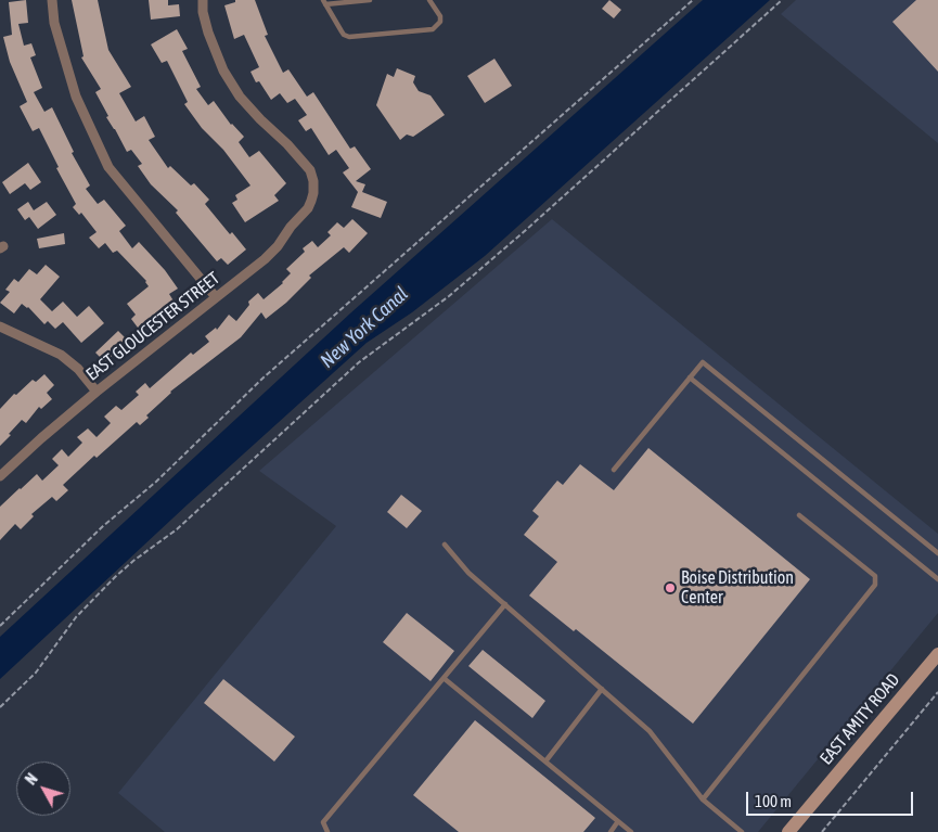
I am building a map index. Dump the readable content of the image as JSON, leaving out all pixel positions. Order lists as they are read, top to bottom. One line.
{"streets":{"street":["EAST GLOUCESTER STREET","EAST AMITY ROAD"]},"water":["New York Canal"],"places":["Boise Distribution Center"],"scale_bar":"100 m","north":"top left"}
